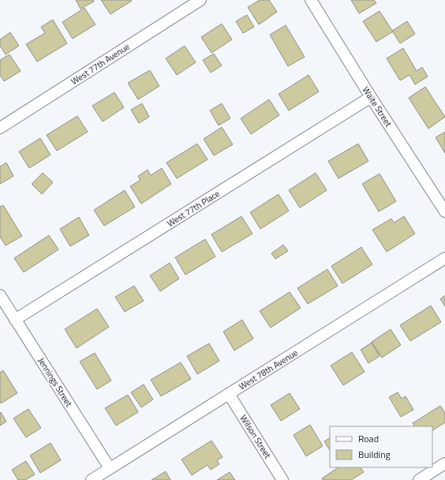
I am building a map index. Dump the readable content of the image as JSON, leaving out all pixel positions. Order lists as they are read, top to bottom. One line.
{"streets":{"street":["West 77th Avenue","Waite Street","West 77th Place","West 78th Avenue","Jennings Street","Wilson Street"]},"crossings":[["Waite Street","West 77th Place"],["West 77th Place","Jennings Street"],["West 78th Avenue","Jennings Street"],["West 78th Avenue","Wilson Street"]],"legend":["Road","Building"]}
